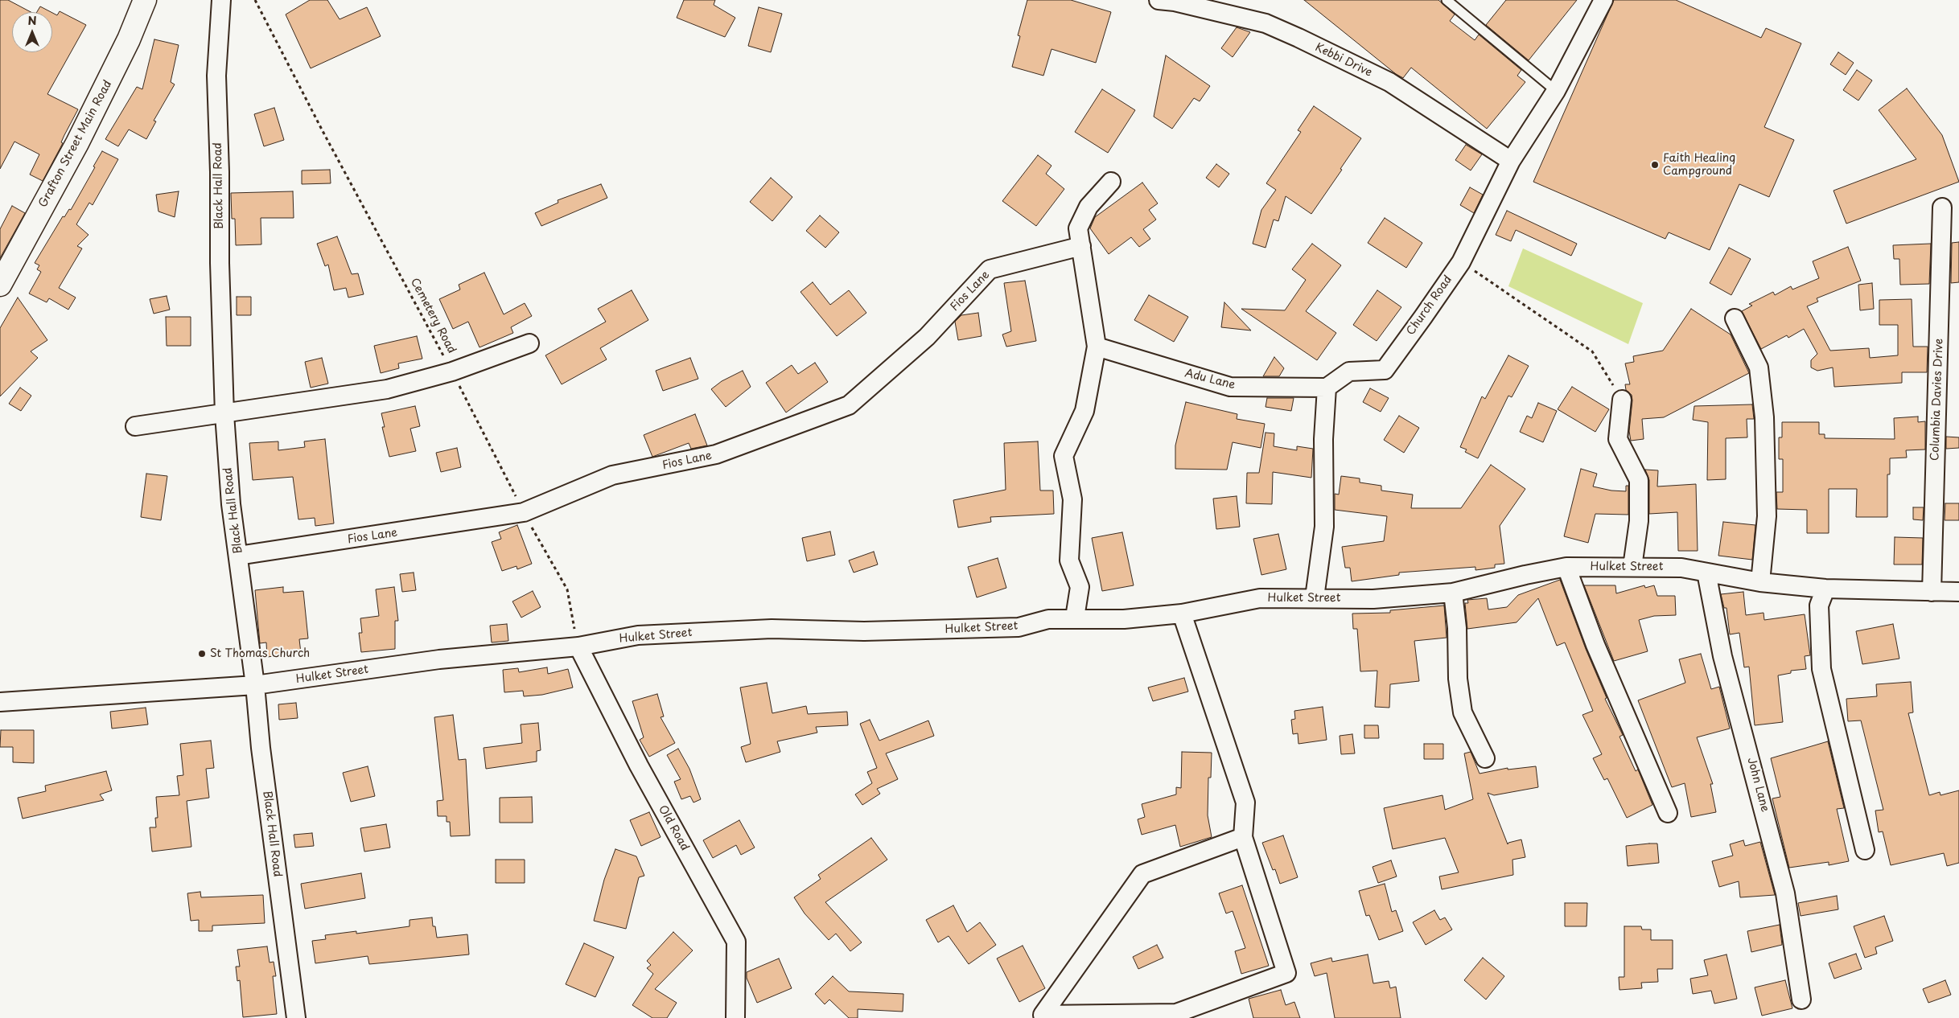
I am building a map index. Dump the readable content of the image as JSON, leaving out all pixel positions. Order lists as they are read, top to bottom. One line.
{"streets":{"street":["Kebbi Drive","Grafton Street Main Road","Black Hall Road","Fios Lane","Church Road","Adu Lane","Columbia Davies Drive","Hulket Street","John Lane","Old Road"],"path":["Cemetery Road"]},"crossings":[["Kebbi Drive","Church Road"],["Black Hall Road","Fios Lane"],["Black Hall Road","Hulket Street"],["Fios Lane","Cemetery Road"],["Church Road","Adu Lane"],["Cemetery Road","Hulket Street"],["Cemetery Road","Old Road"],["Columbia Davies Drive","Hulket Street"],["Hulket Street","John Lane"],["Hulket Street","Old Road"]],"places":["Faith Healing Campground","St Thomas Church"],"north":"top"}
